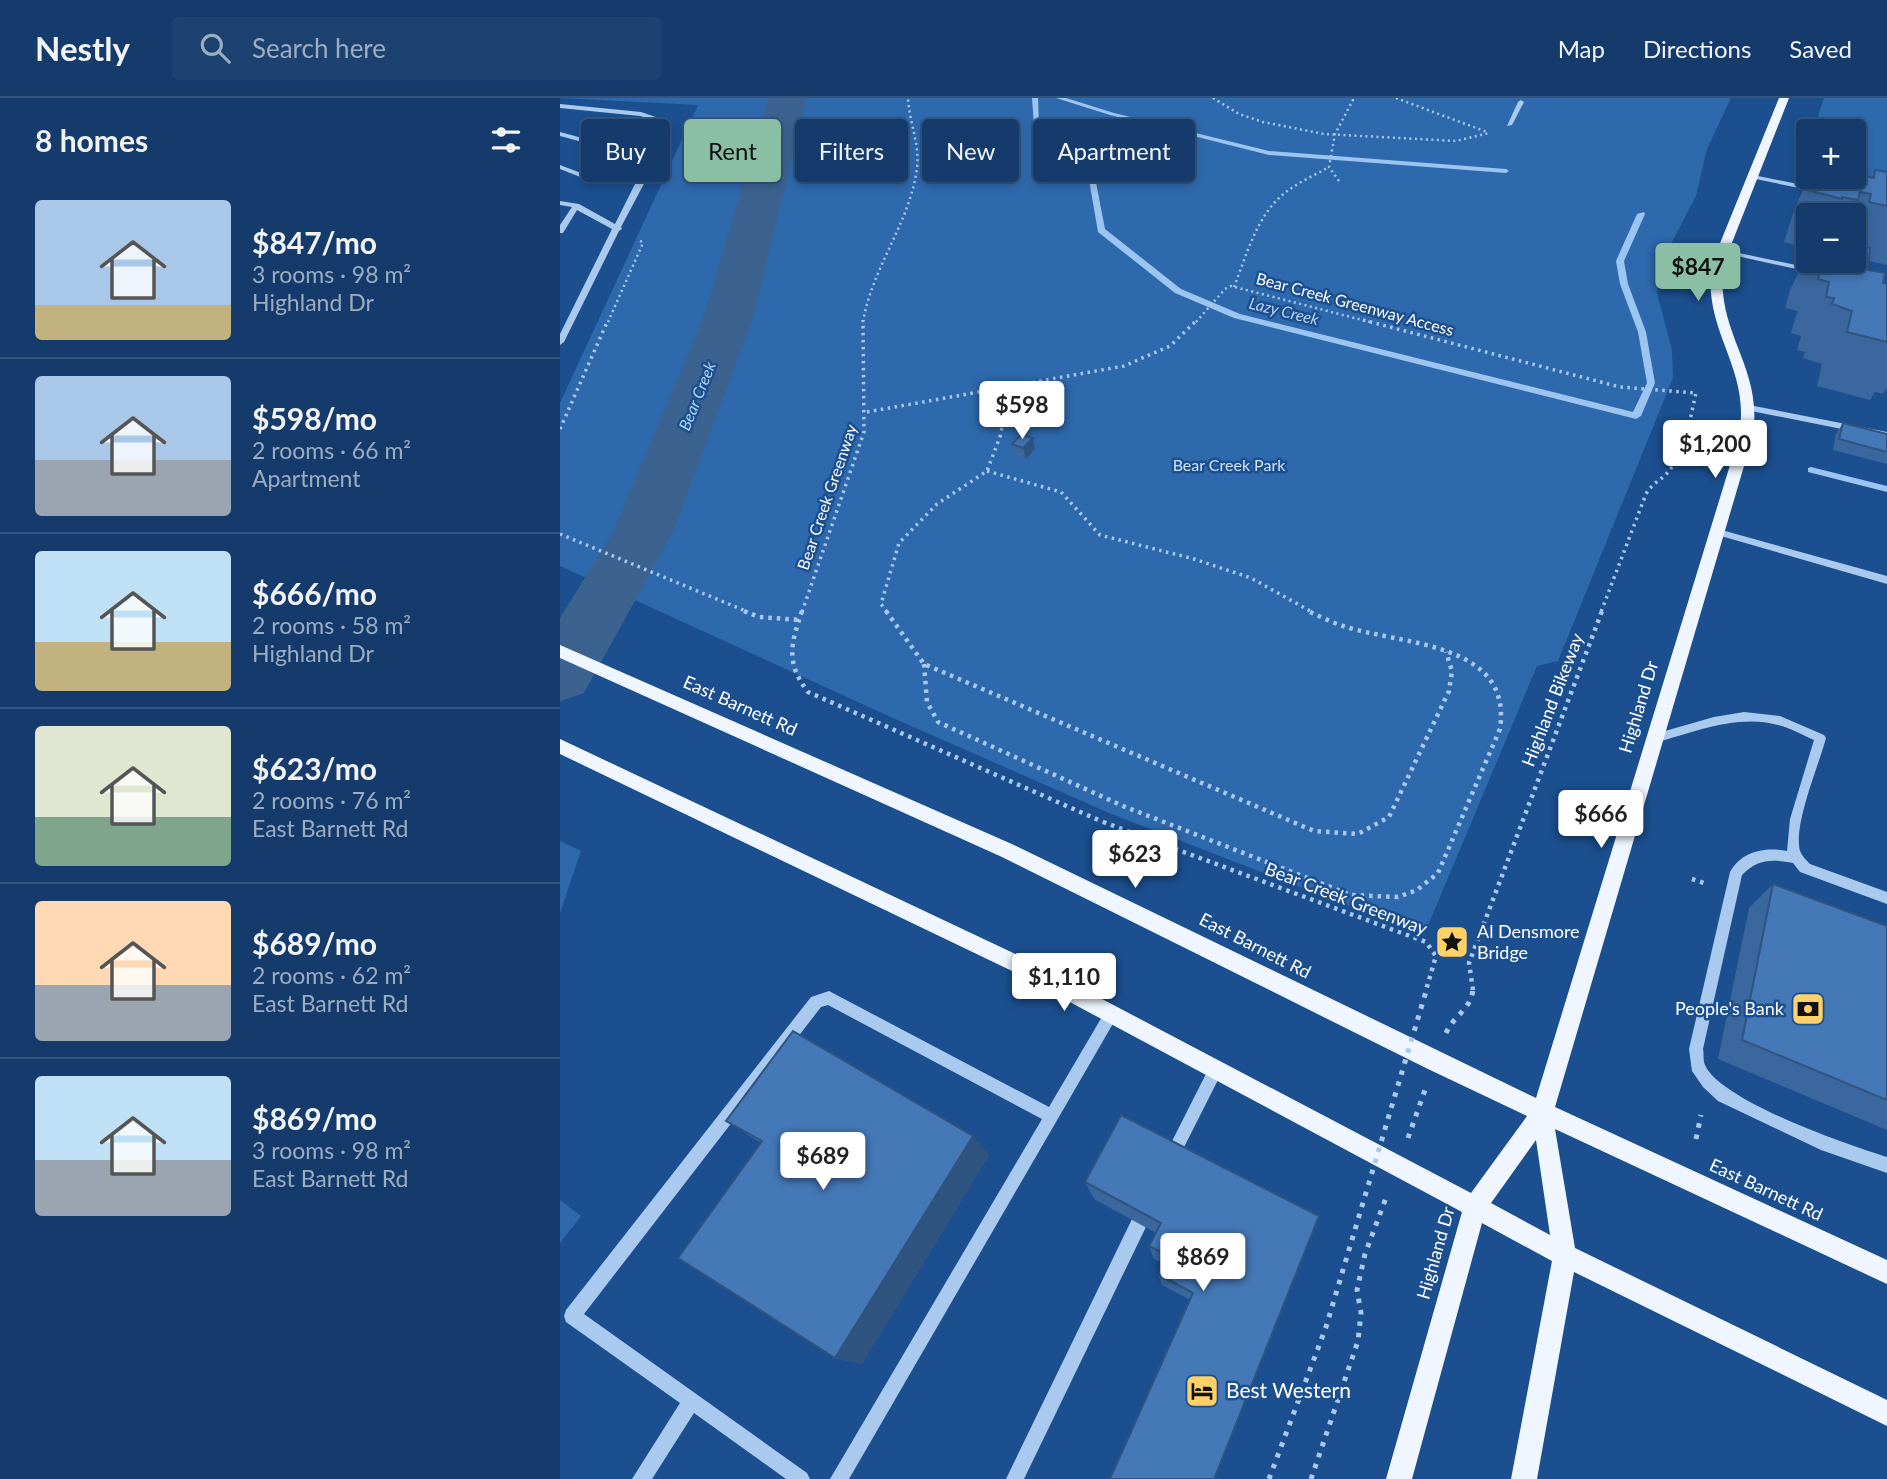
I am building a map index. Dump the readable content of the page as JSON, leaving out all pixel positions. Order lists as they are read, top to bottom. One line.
{"streets":{"main road":["East Barnett Rd","Highland Dr"],"path":["Bear Creek Greenway Access","Bear Creek Greenway","Highland Bikeway"]},"crossings":[["Bear Creek Greenway Access","Bear Creek Greenway"],["Bear Creek Greenway Access","Highland Bikeway"],["East Barnett Rd","Highland Dr"]],"water":["Lazy Creek","Bear Creek"],"parks":["Bear Creek Park"],"places":{"place":["Al Densmore Bridge"],"bank":["People's Bank"],"hotel":["Best Western"]},"page":{"header":"Nestly","search":"Search here","nav":["Map","Directions","Saved"],"heading":"8 homes","map_buttons":["+","−"],"chip":["Buy","Rent","Filters","New","Apartment"],"list":[{"name":"$847/mo","note":"3 rooms · 98 m² · Highland Dr"},{"name":"$598/mo","note":"2 rooms · 66 m² · Apartment"},{"name":"$666/mo","note":"2 rooms · 58 m² · Highland Dr"},{"name":"$623/mo","note":"2 rooms · 76 m² · East Barnett Rd"},{"name":"$689/mo","note":"2 rooms · 62 m² · East Barnett Rd"},{"name":"$869/mo","note":"3 rooms · 98 m² · East Barnett Rd"}],"price":["$847","$598","$1,200","$666","$623","$1,110","$689","$869"]}}
